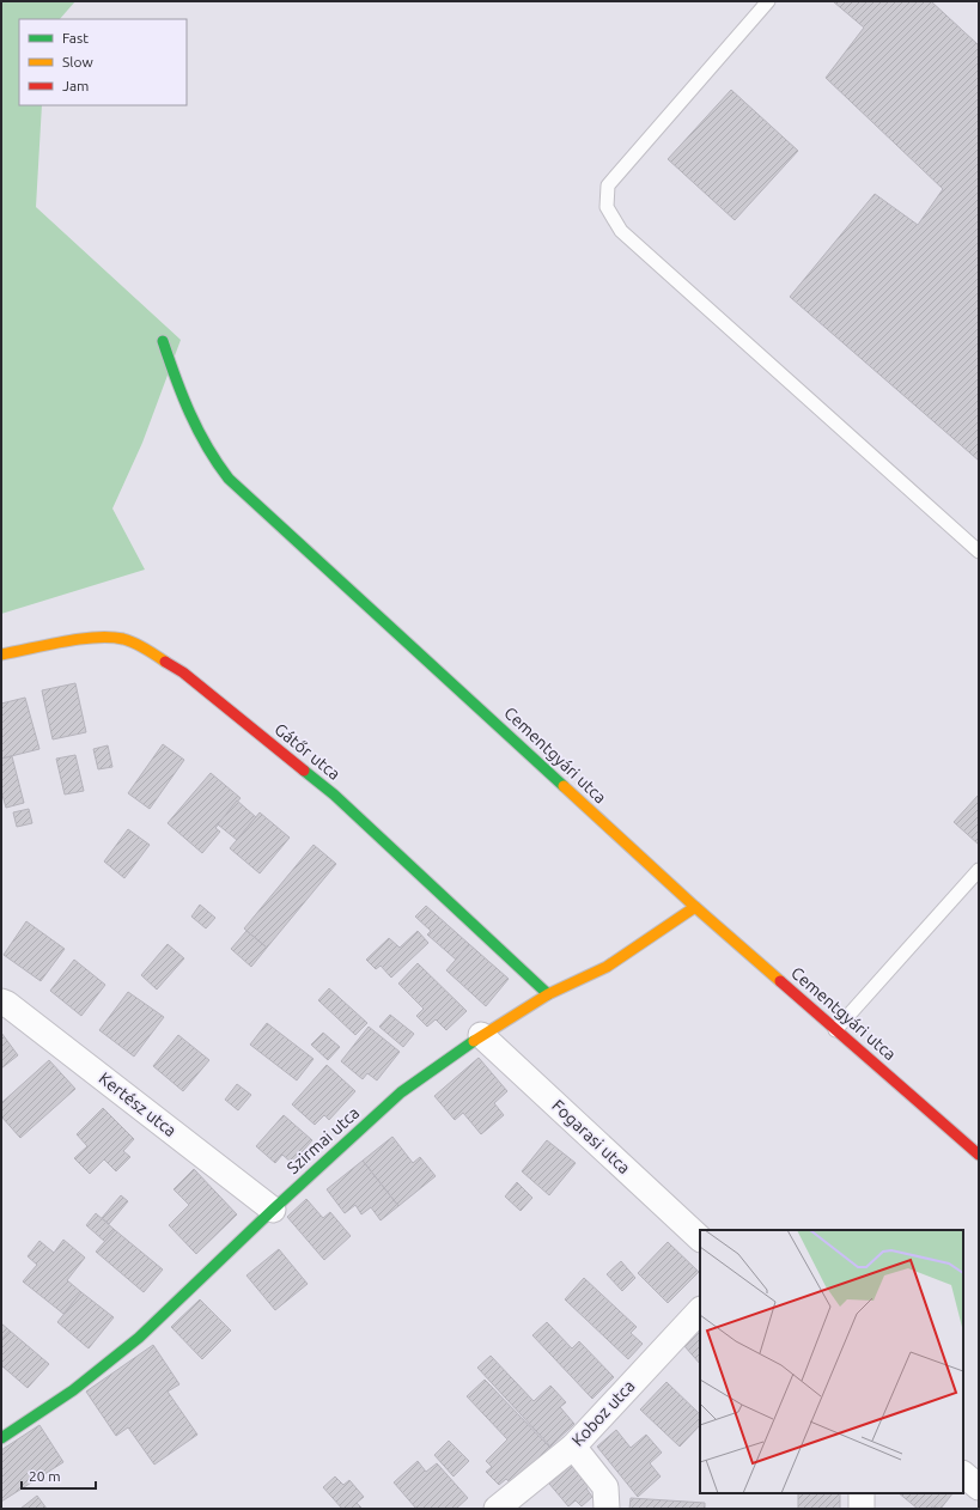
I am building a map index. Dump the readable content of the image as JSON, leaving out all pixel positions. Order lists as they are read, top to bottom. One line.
{"streets":{"street":["Gátőr utca","Cementgyári utca","Kertész utca","Fogarasi utca","Szirmai utca","Koboz utca"]},"crossings":[["Gátőr utca","Szirmai utca"],["Cementgyári utca","Szirmai utca"],["Kertész utca","Szirmai utca"],["Fogarasi utca","Szirmai utca"]],"legend":["Fast","Slow","Jam"],"scale_bar":"20 m"}
